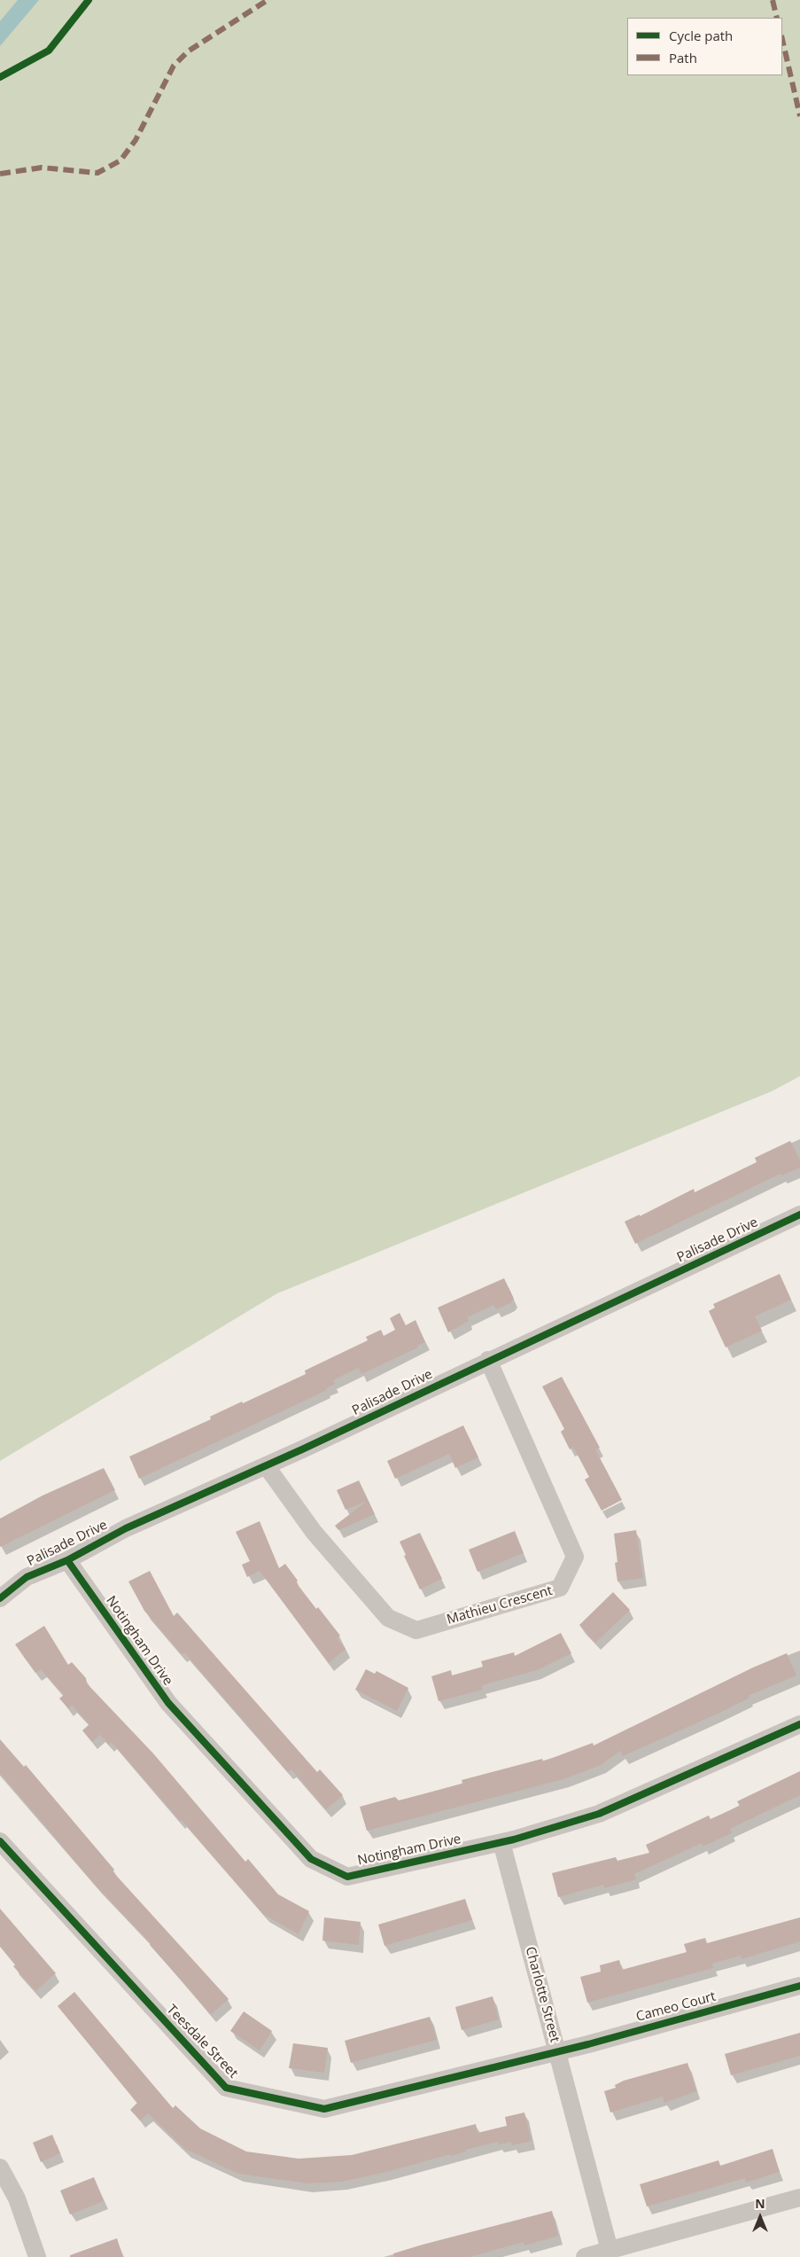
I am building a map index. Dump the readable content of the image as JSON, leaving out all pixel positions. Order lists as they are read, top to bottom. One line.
{"streets":{"street":["Palisade Drive","Mathieu Crescent","Notingham Drive","Charlotte Street","Cameo Court","Teesdale Street"]},"crossings":[["Palisade Drive","Mathieu Crescent"],["Palisade Drive","Notingham Drive"],["Notingham Drive","Charlotte Street"],["Charlotte Street","Cameo Court"],["Charlotte Street","Teesdale Street"],["Cameo Court","Teesdale Street"]],"legend":["Cycle path","Path"],"north":"top"}
